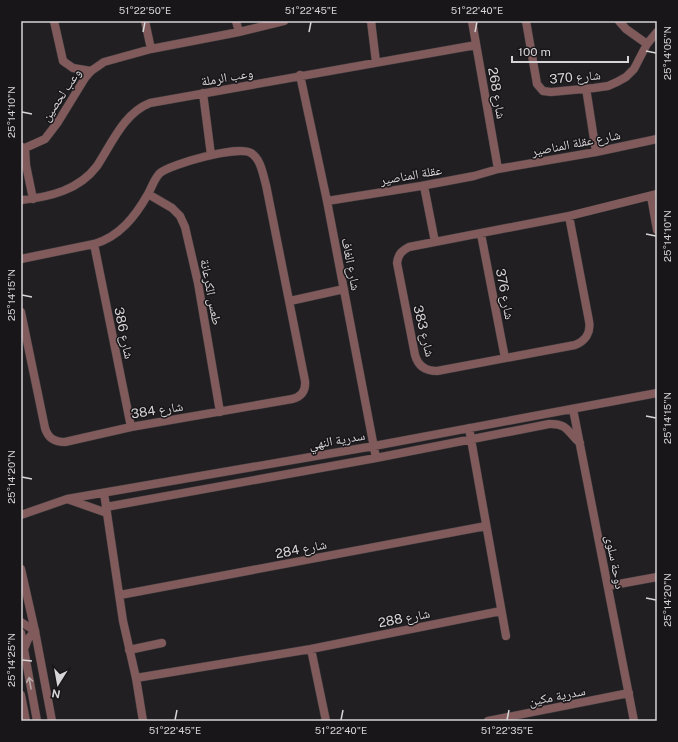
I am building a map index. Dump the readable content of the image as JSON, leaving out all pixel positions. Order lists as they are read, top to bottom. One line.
{"streets":{"street":["وعب الرملة","شارع 370","شارع 268","وعب لحصين","شارع عقلة المناصير","عقلة المناصير","شارع الغاف","طعس الكرعانة","شارع 376","شارع 383","شارع 386","شارع 384","سدرية النهي","شارع 284","دوحة سلوى","شارع 288","سدرية مكين"]},"crossings":[["وعب الرملة","شارع 268"],["وعب الرملة","وعب لحصين"],["وعب الرملة","شارع الغاف"],["شارع 268","شارع عقلة المناصير"],["شارع 268","عقلة المناصير"],["شارع عقلة المناصير","عقلة المناصير"],["عقلة المناصير","شارع الغاف"],["شارع الغاف","سدرية النهي"],["طعس الكرعانة","شارع 384"],["شارع 376","شارع 383"],["شارع 386","شارع 384"],["سدرية النهي","دوحة سلوى"],["دوحة سلوى","سدرية مكين"]],"scale_bar":"100 m","north":"bottom","coordinates":["51°22'50\"E","51°22'45\"E","51°22'40\"E","25°14'05\"N","25°14'10\"N","25°14'15\"N","25°14'20\"N","25°14'25\"N","51°22'35\"E"]}
